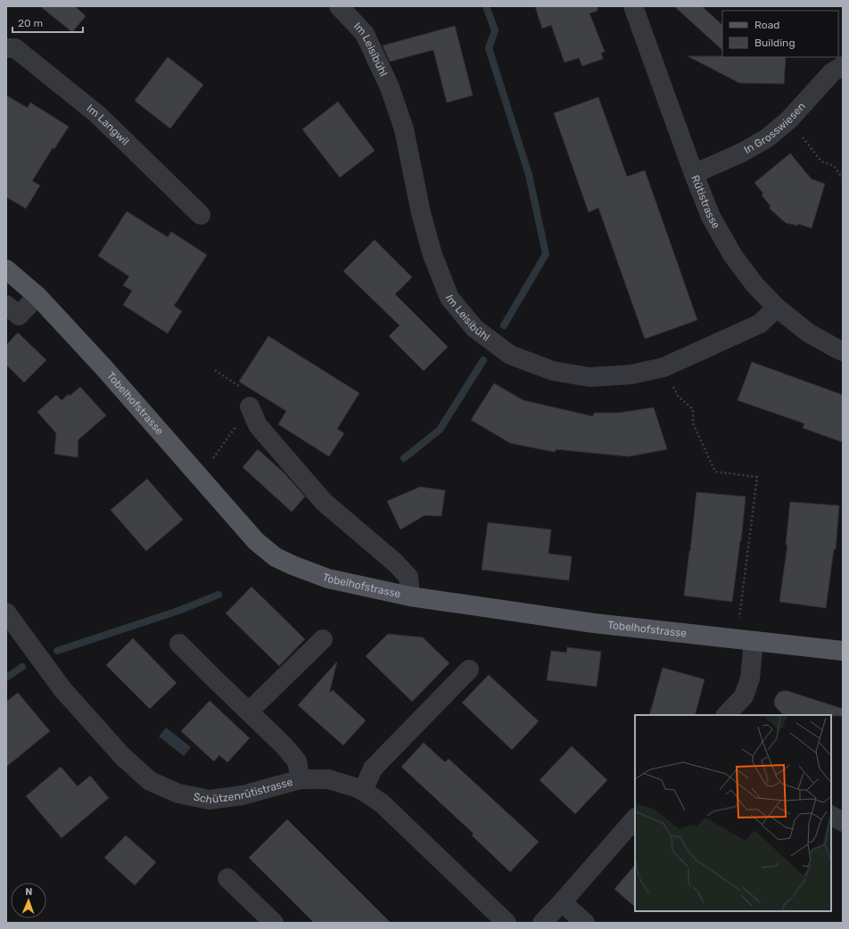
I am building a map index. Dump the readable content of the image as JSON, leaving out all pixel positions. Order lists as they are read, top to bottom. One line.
{"streets":{"main road":["Tobelhofstrasse"],"street":["Im Leisibühl","Im Langwil","In Grosswiesen","Rütistrasse","Schützenrütistrasse"]},"crossings":[["Im Leisibühl","Rütistrasse"],["In Grosswiesen","Rütistrasse"]],"legend":["Road","Building"],"scale_bar":"20 m","north":"top"}
